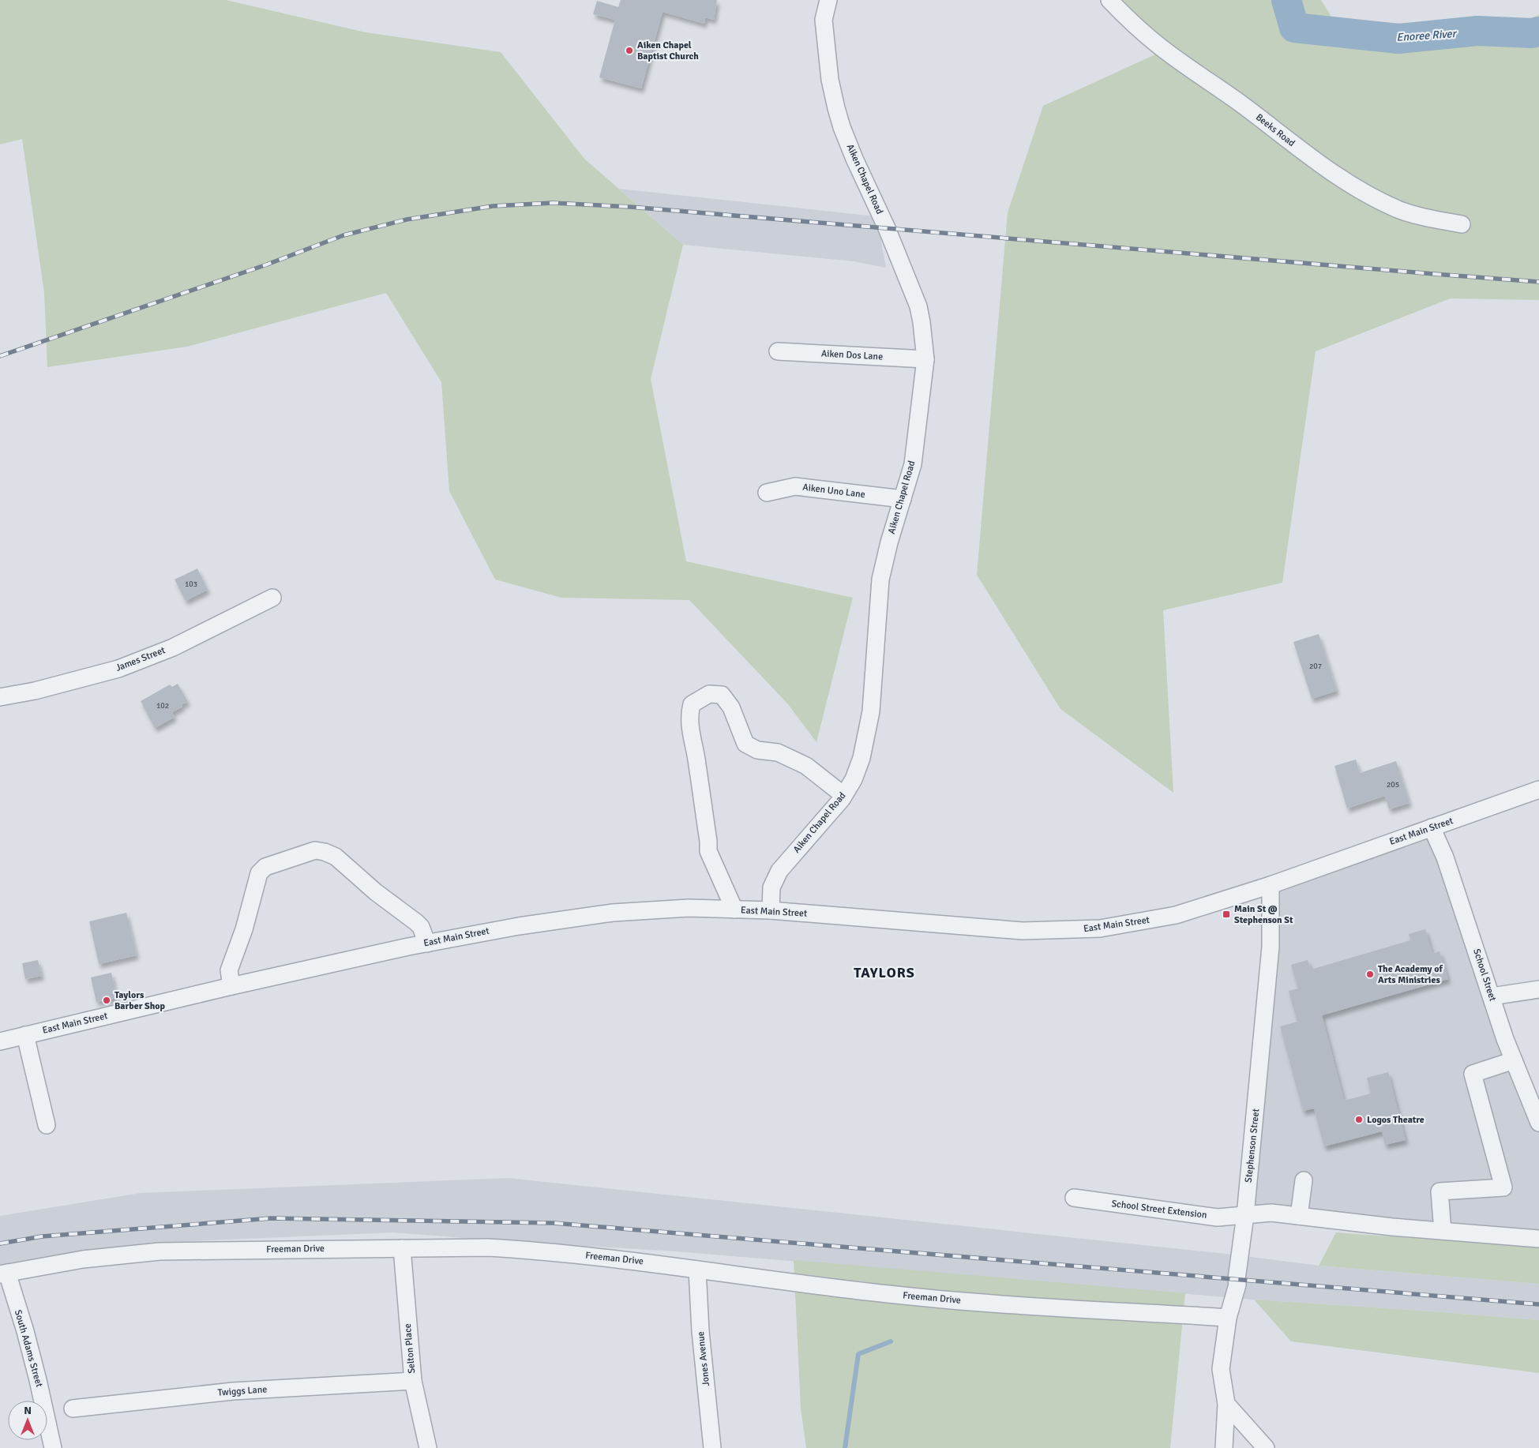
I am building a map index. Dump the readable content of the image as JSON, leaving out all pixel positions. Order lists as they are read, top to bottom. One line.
{"streets":{"street":["Beeks Road","Aiken Chapel Road","Aiken Dos Lane","Aiken Uno Lane","James Street","East Main Street","School Street","Stephenson Street","School Street Extension","Freeman Drive","South Adams Street","Selton Place","Jones Avenue","Twiggs Lane"]},"crossings":[["Aiken Chapel Road","Aiken Dos Lane"],["Aiken Chapel Road","Aiken Uno Lane"],["Aiken Chapel Road","East Main Street"],["East Main Street","School Street"],["East Main Street","Stephenson Street"],["Stephenson Street","School Street Extension"],["Stephenson Street","Freeman Drive"],["Freeman Drive","South Adams Street"],["Freeman Drive","Selton Place"],["Freeman Drive","Jones Avenue"],["Selton Place","Twiggs Lane"]],"districts":["TAYLORS"],"water":["Enoree River"],"places":{"other":["Aiken Chapel Baptist Church","The Academy of Arts Ministries","Taylors Barber Shop","Logos Theatre"],"transit":["Main St @ Stephenson St"]},"house_numbers":["103","207","102","205"],"north":"top"}
